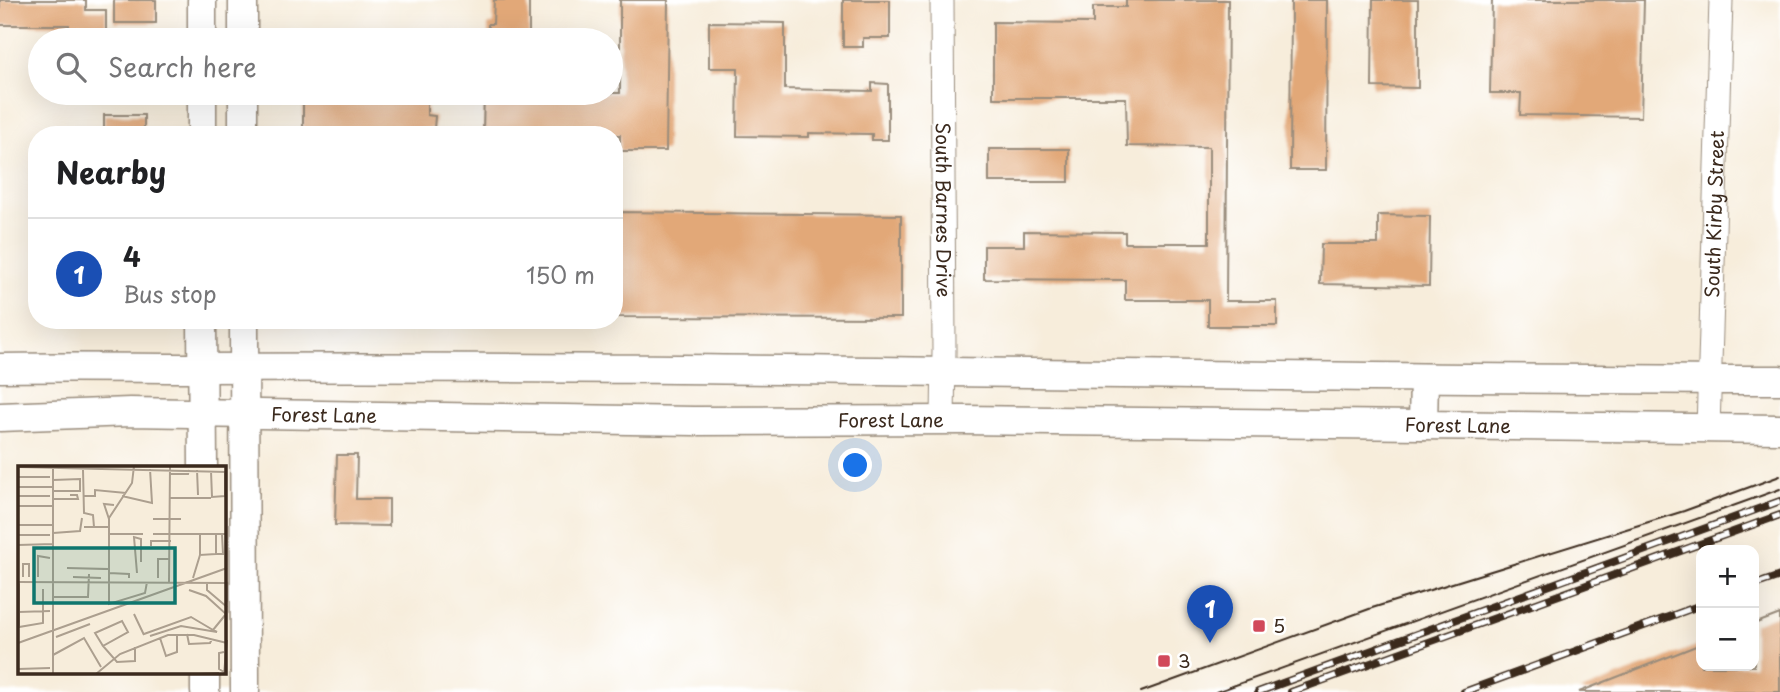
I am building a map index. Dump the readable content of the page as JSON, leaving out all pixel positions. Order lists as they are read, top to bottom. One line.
{"streets":{"main road":["Forest Lane"],"street":["South Barnes Drive","South Kirby Street"]},"crossings":[["South Barnes Drive","Forest Lane"],["South Kirby Street","Forest Lane"]],"places":{"transit":["5","3"]},"page":{"search":"Search here","heading":"Nearby","list":[{"mark":"1","name":"4","note":"Bus stop","value":"150 m"}],"map_buttons":["+","−"],"pins":"1"}}
